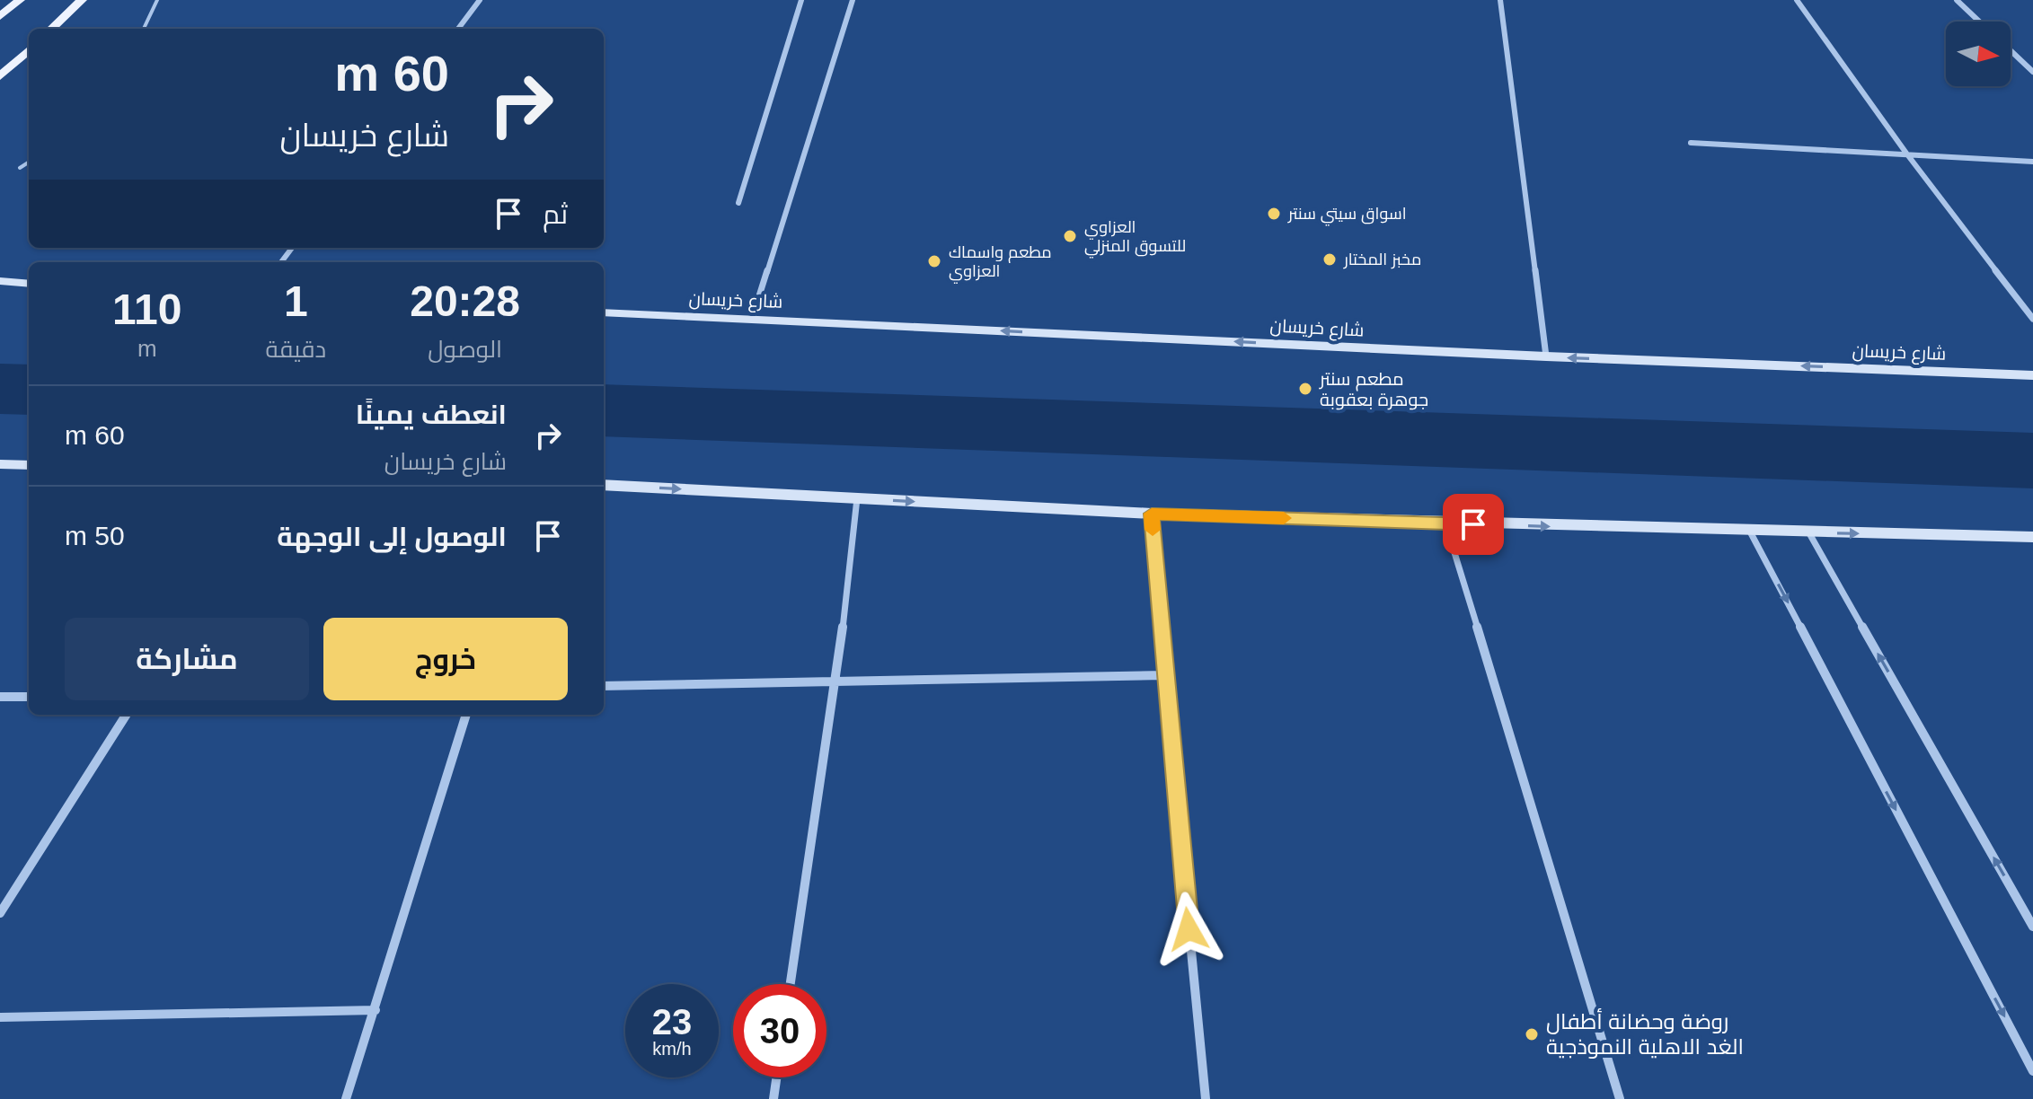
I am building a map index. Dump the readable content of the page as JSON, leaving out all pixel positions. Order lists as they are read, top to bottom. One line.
{"streets":{"street":["شارع خريسان"]},"one_way":["شارع خريسان"],"places":["اسواق سيتي سنتر","العزاوي للتسوق المنزلي","مخبز المختار","مطعم واسماك العزاوي","مطعم سنتر جوهرة بعقوبة","روضة وحضانة أطفال الغد الاهلية النموذجية"],"north":"right","page":{"turn":["60 m","شارع خريسان"],"then":"ثم","eta":["20:28","الوصول","1","دقيقة","110","m"],"list":[{"name":"انعطف يمينًا","note":"شارع خريسان","value":"60 m"},{"name":"الوصول إلى الوجهة","value":"50 m"}],"buttons":["خروج","مشاركة"],"speed":"23 km/h","limit":"30"}}
